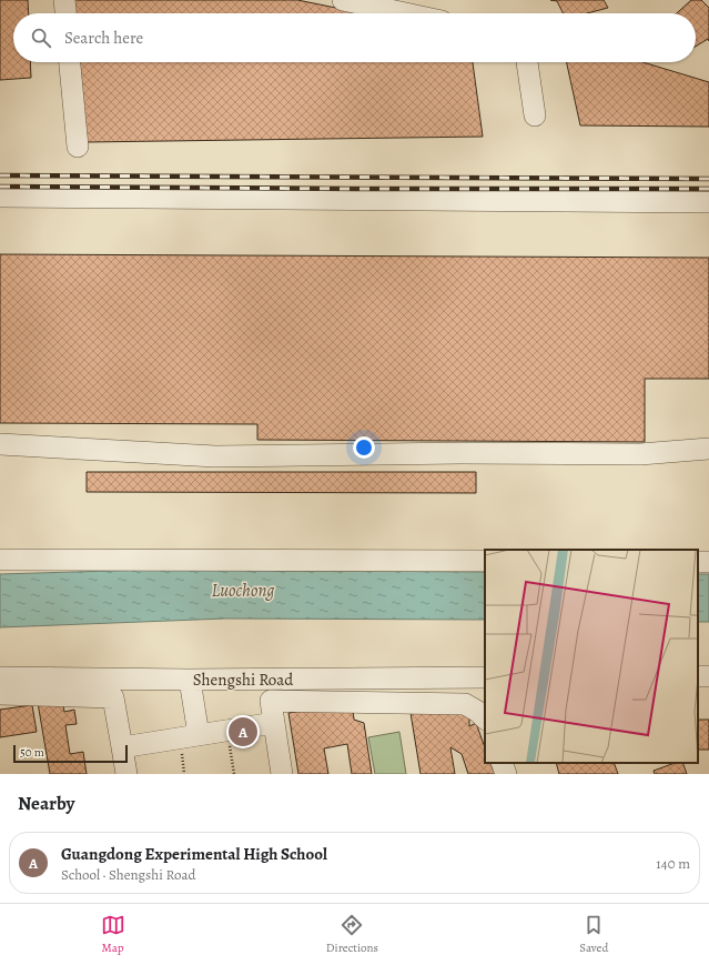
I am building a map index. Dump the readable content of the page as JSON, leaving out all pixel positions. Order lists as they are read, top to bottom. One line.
{"streets":{"street":["Shengshi Road"]},"water":["Luochong"],"scale_bar":"50 m","page":{"search":"Search here","pins":"A","scale":"50 m","heading":"Nearby","list":[{"mark":"A","name":"Guangdong Experimental High School","note":"School · Shengshi Road","value":"140 m"}],"nav":["Map","Directions","Saved"]}}
